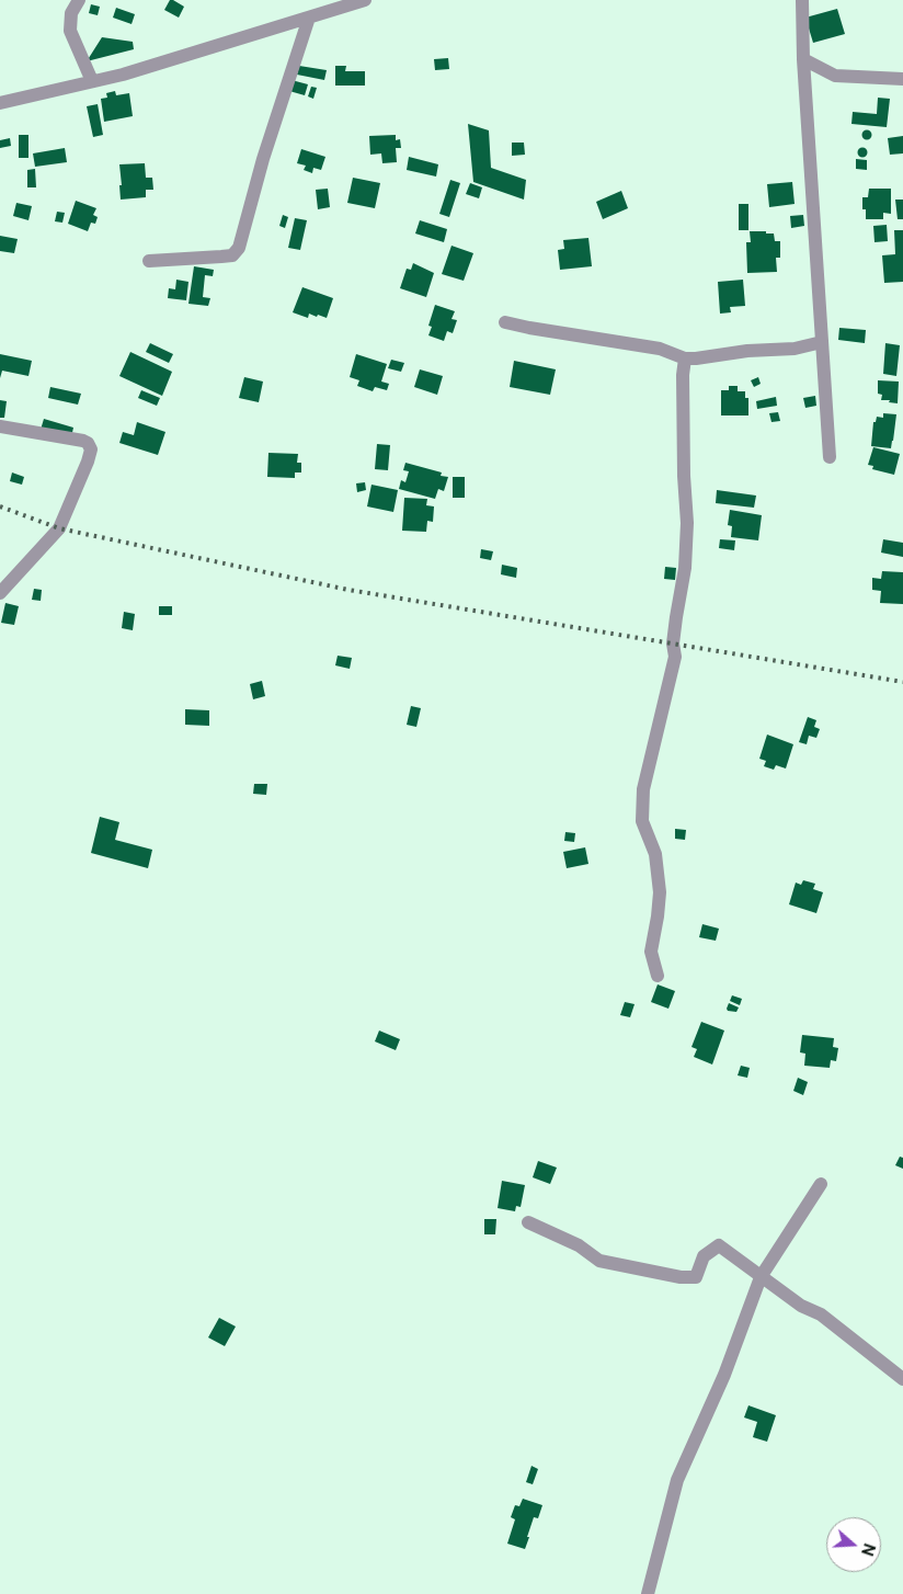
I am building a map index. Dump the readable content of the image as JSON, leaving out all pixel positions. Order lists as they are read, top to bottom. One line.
{"north":"right"}
